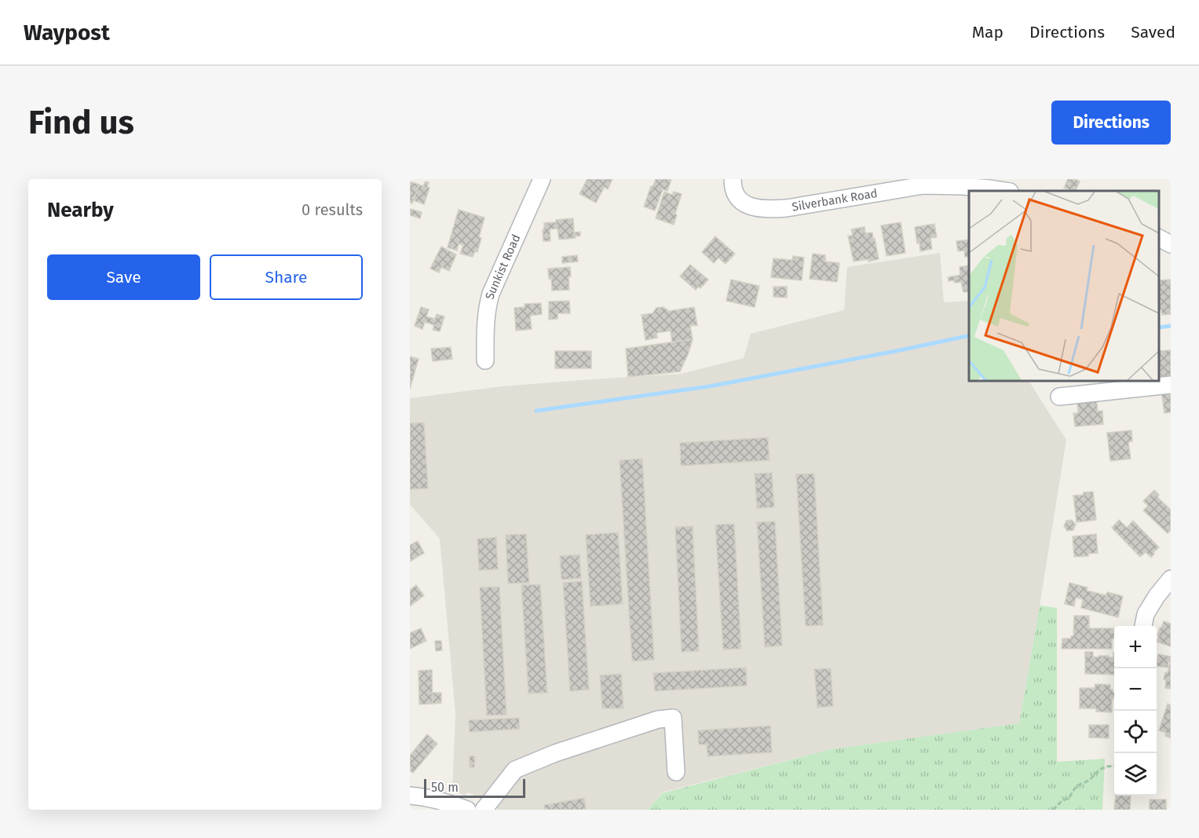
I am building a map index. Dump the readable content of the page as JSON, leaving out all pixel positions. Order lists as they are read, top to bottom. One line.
{"streets":{"street":["Silverbank Road","Sunkist Road"]},"scale_bar":"50 m","page":{"header":"Waypost","nav":["Map","Directions","Saved"],"buttons":["Directions",["Save","Share"]],"title":"Find us","heading":["Nearby","0 results"],"map_buttons":["+","−"],"scale":"50 m"}}
